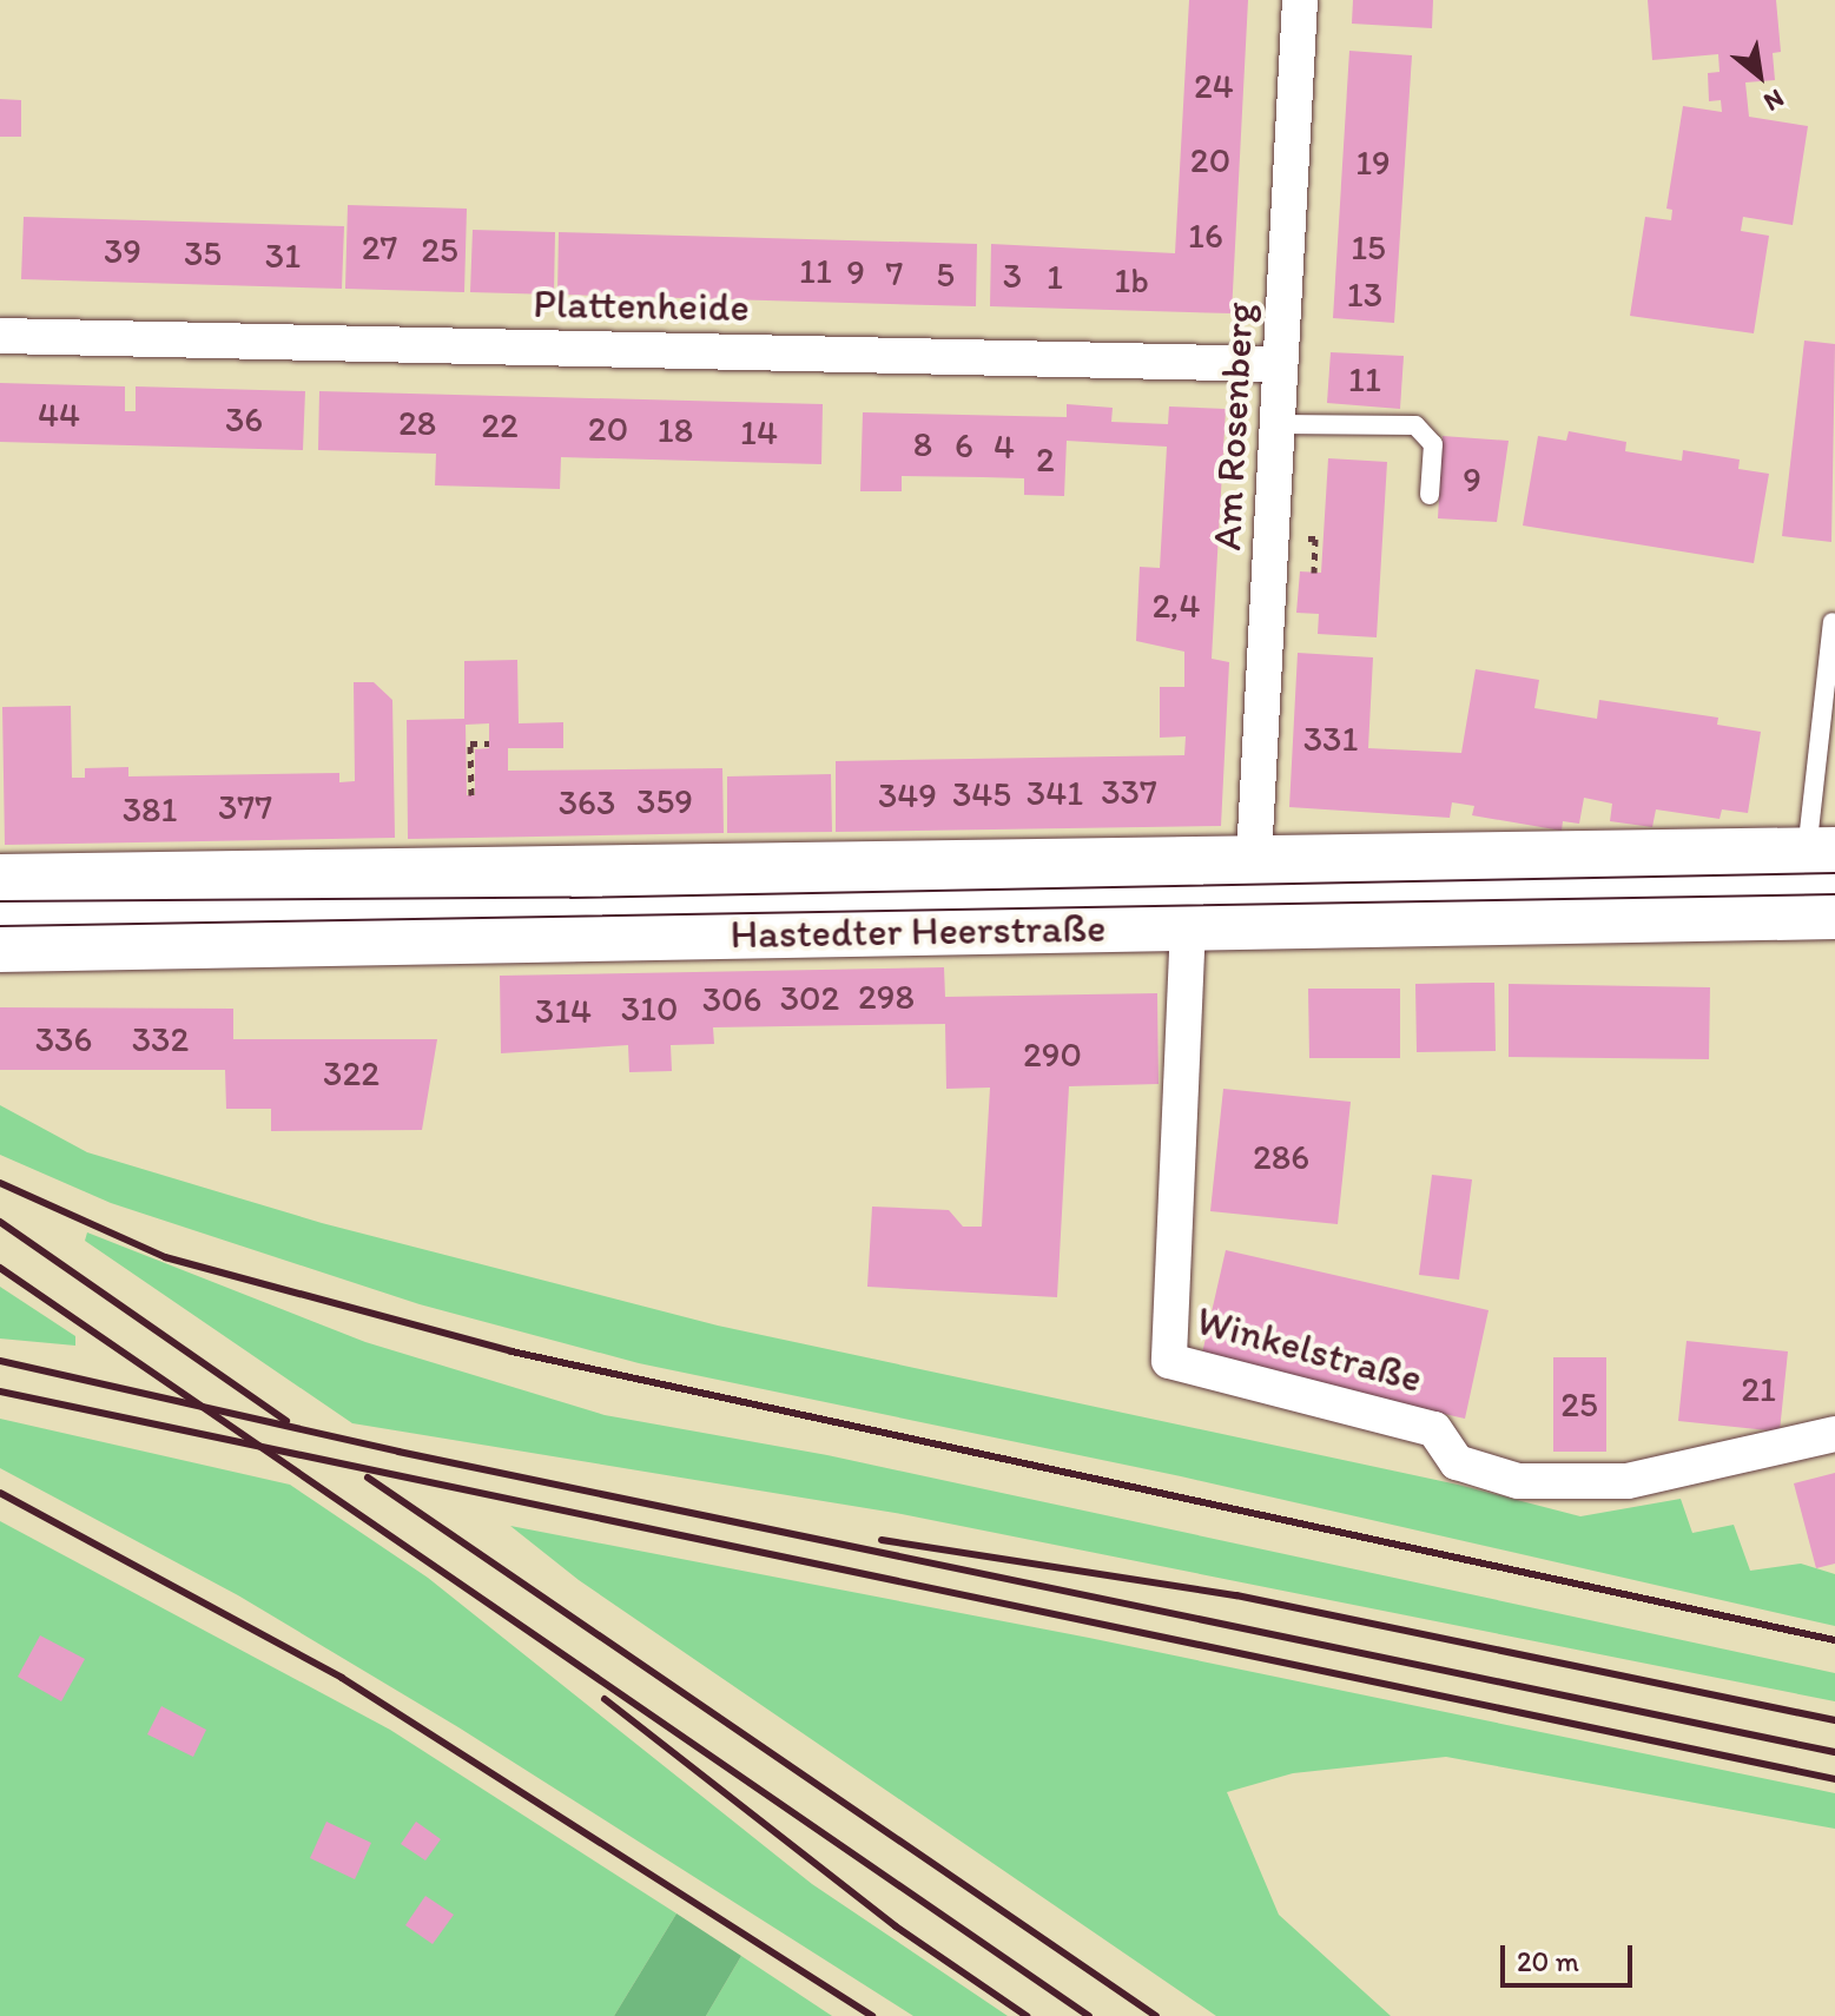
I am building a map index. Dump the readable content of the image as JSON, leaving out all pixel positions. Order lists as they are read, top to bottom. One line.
{"streets":{"main road":["Hastedter Heerstraße"],"street":["Plattenheide","Am Rosenberg","Winkelstraße"]},"crossings":[["Plattenheide","Am Rosenberg"],["Am Rosenberg","Hastedter Heerstraße"],["Hastedter Heerstraße","Winkelstraße"]],"house_numbers":["24","20","19","16","27","15","25","39","35","31","11","9","7","5","3","1","1b","13","11","44","36","28","22","20","18","14","8","6","4","2","9","2,4","331","337","341","345","349","359","363","377","381","298","302","306","310","314","336","332","290","322","286","21","25"],"scale_bar":"20 m","north":"bottom right"}
